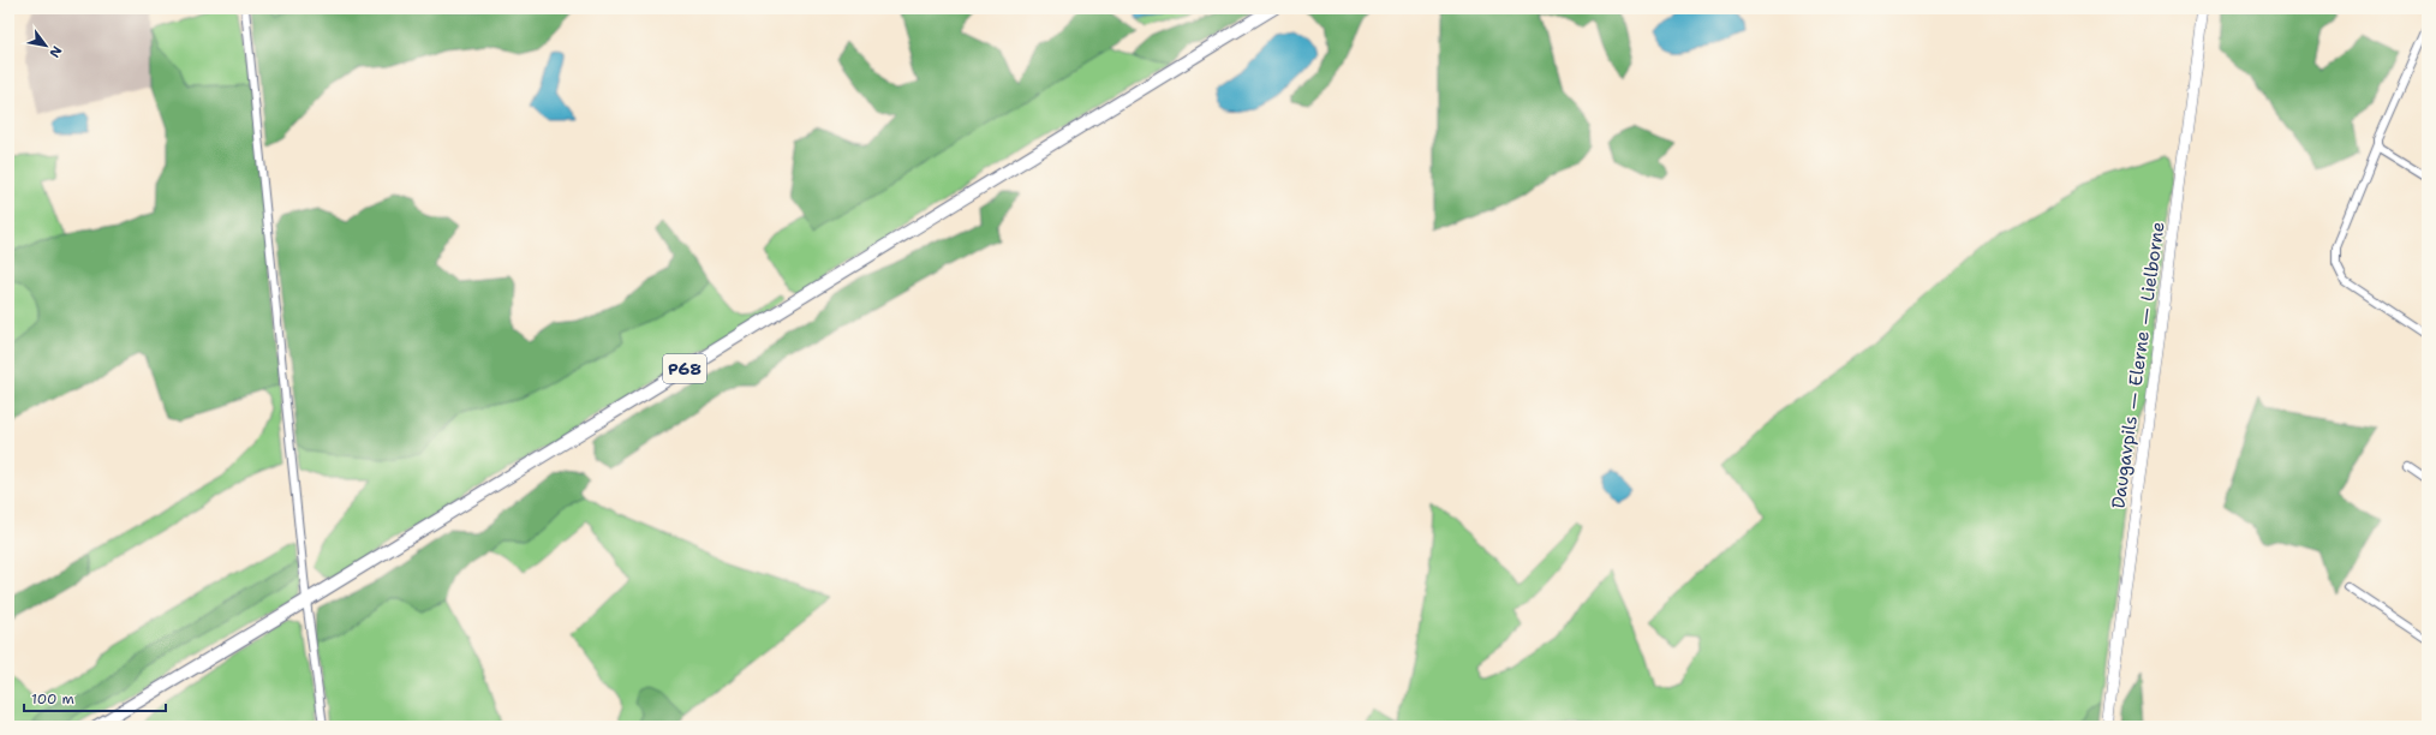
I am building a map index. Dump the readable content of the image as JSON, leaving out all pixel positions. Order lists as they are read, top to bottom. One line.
{"streets":{"main road":["Daugavpils — Elerne — Lielborne","P68"]},"scale_bar":"100 m","north":"bottom right"}
